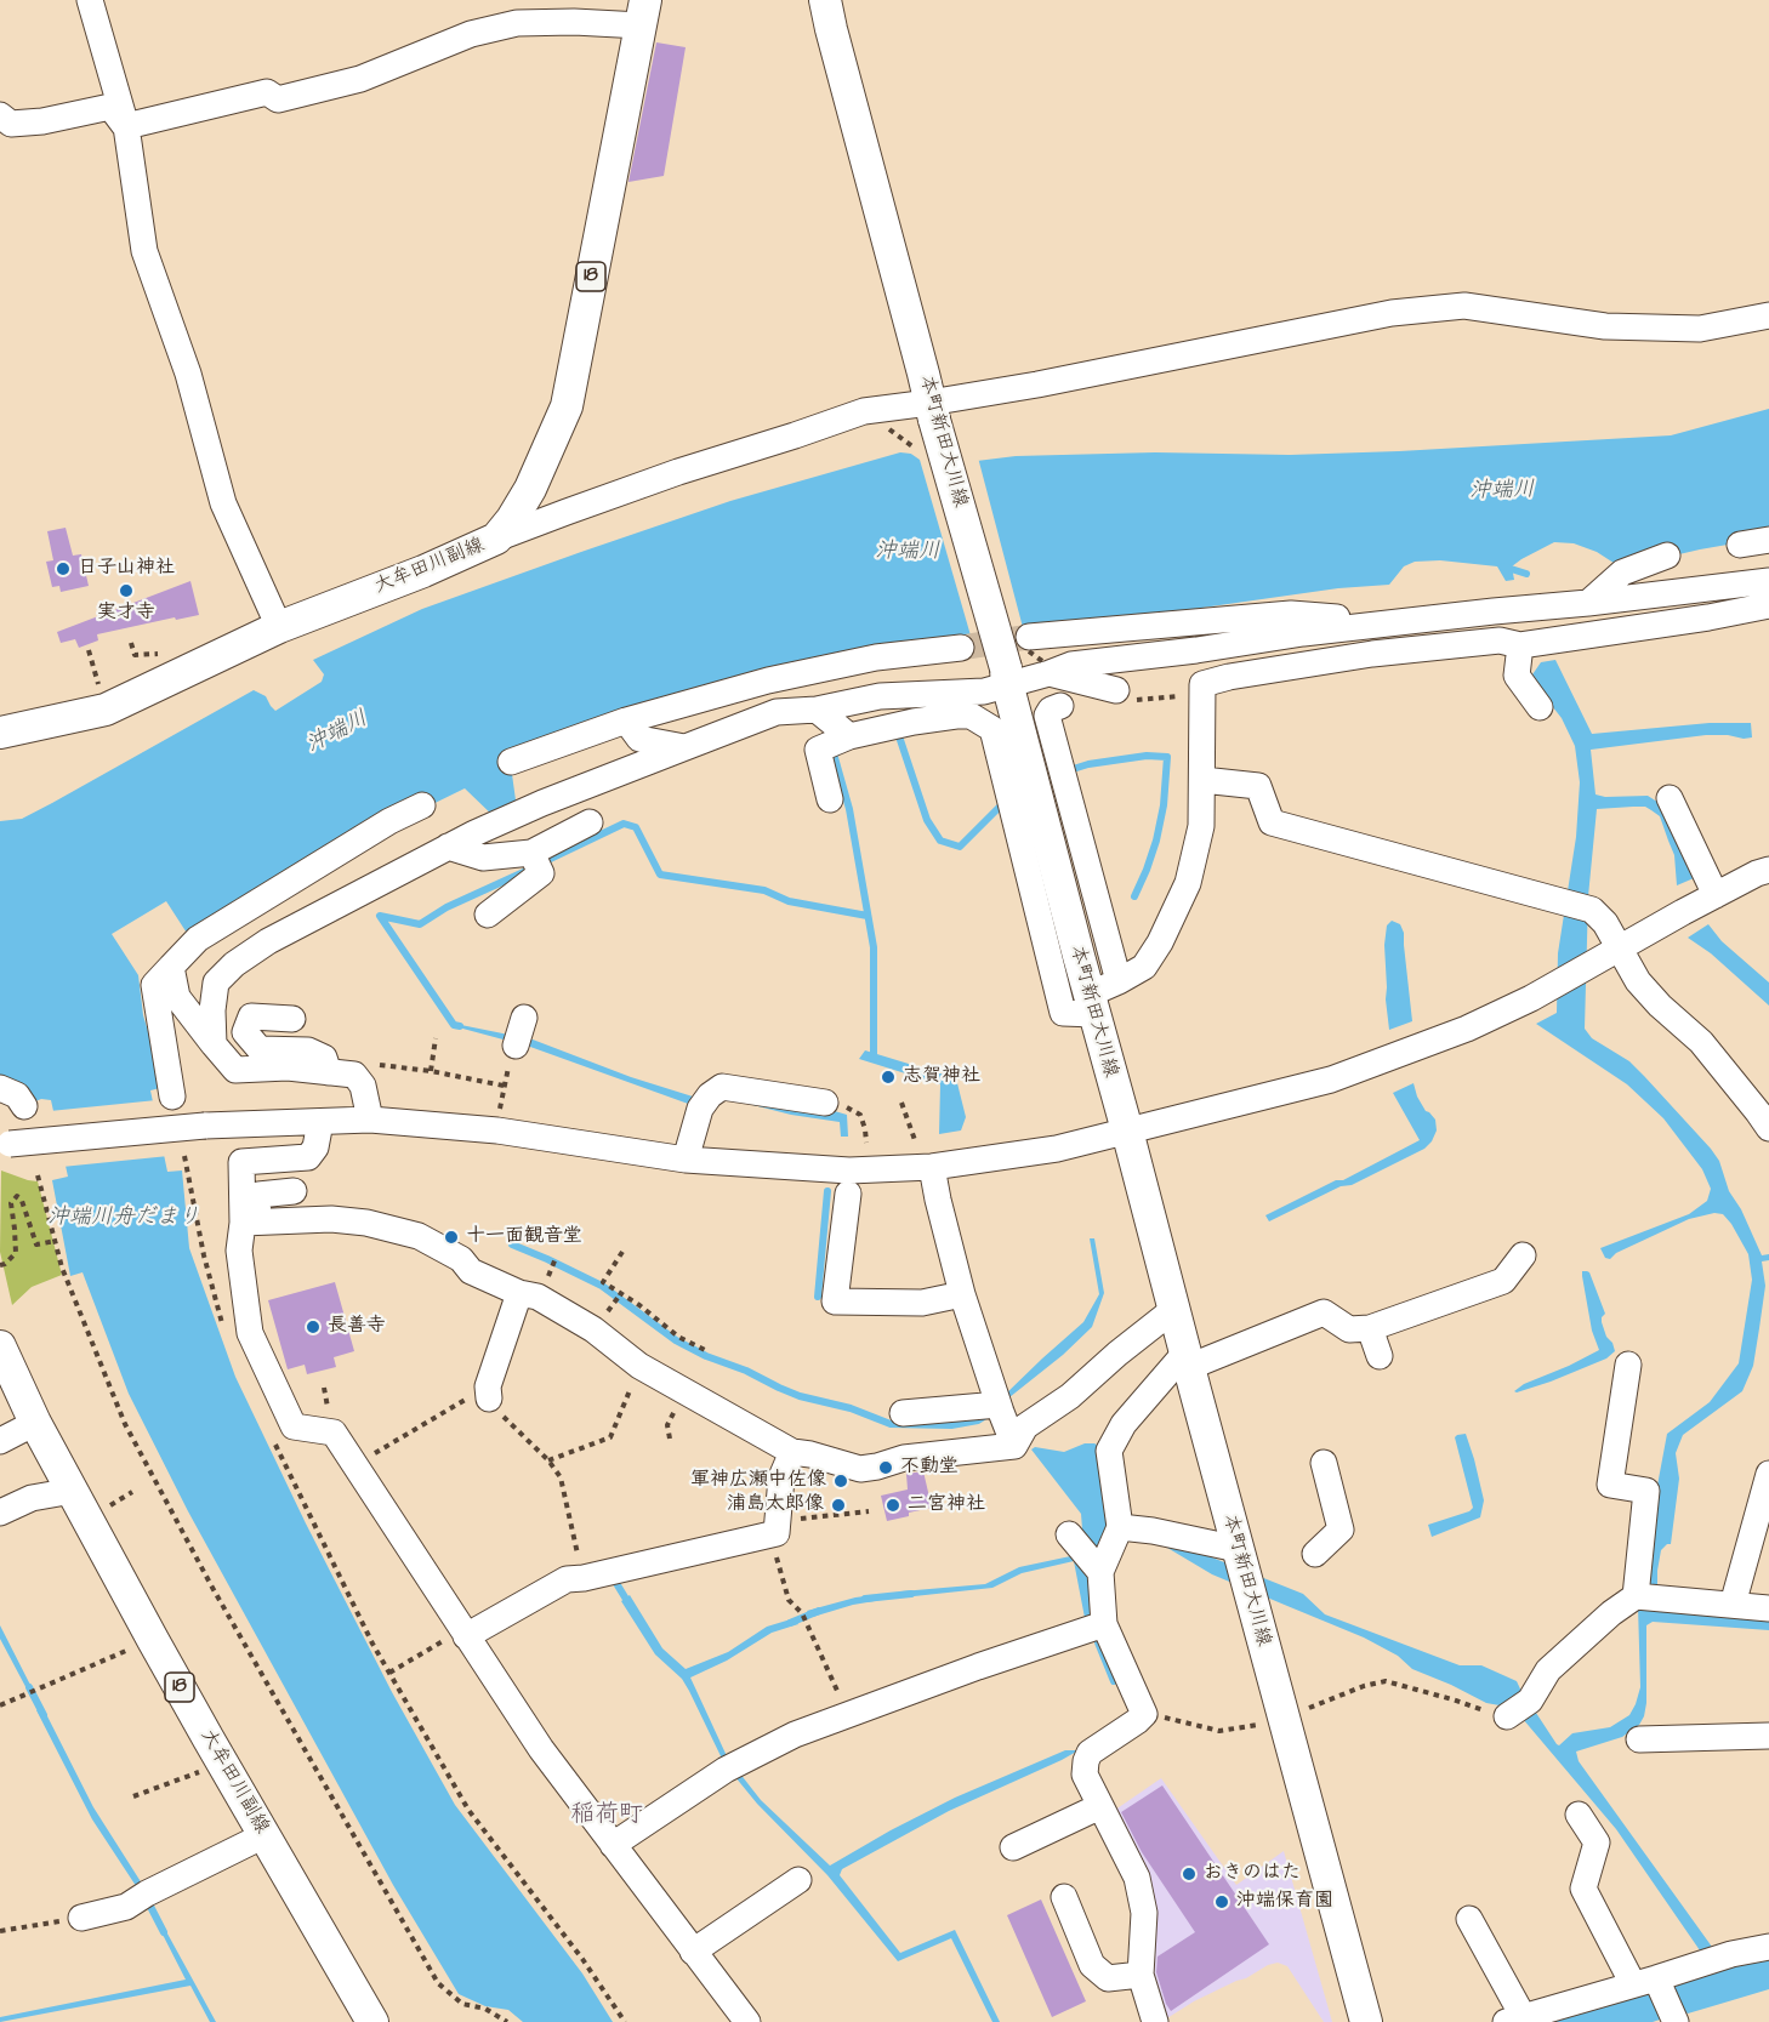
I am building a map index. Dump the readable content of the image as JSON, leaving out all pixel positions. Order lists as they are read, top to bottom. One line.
{"streets":{"main road":["18","本町新田大川線","大牟田川副線"]},"districts":["稲荷町"],"water":["沖端川","沖端川舟だまり"],"places":["日子山神社","実才寺","志賀神社","十一面観音堂","長善寺","不動堂","軍神広瀬中佐像","浦島太郎像","二宮神社","おきのはた","沖端保育園"]}
